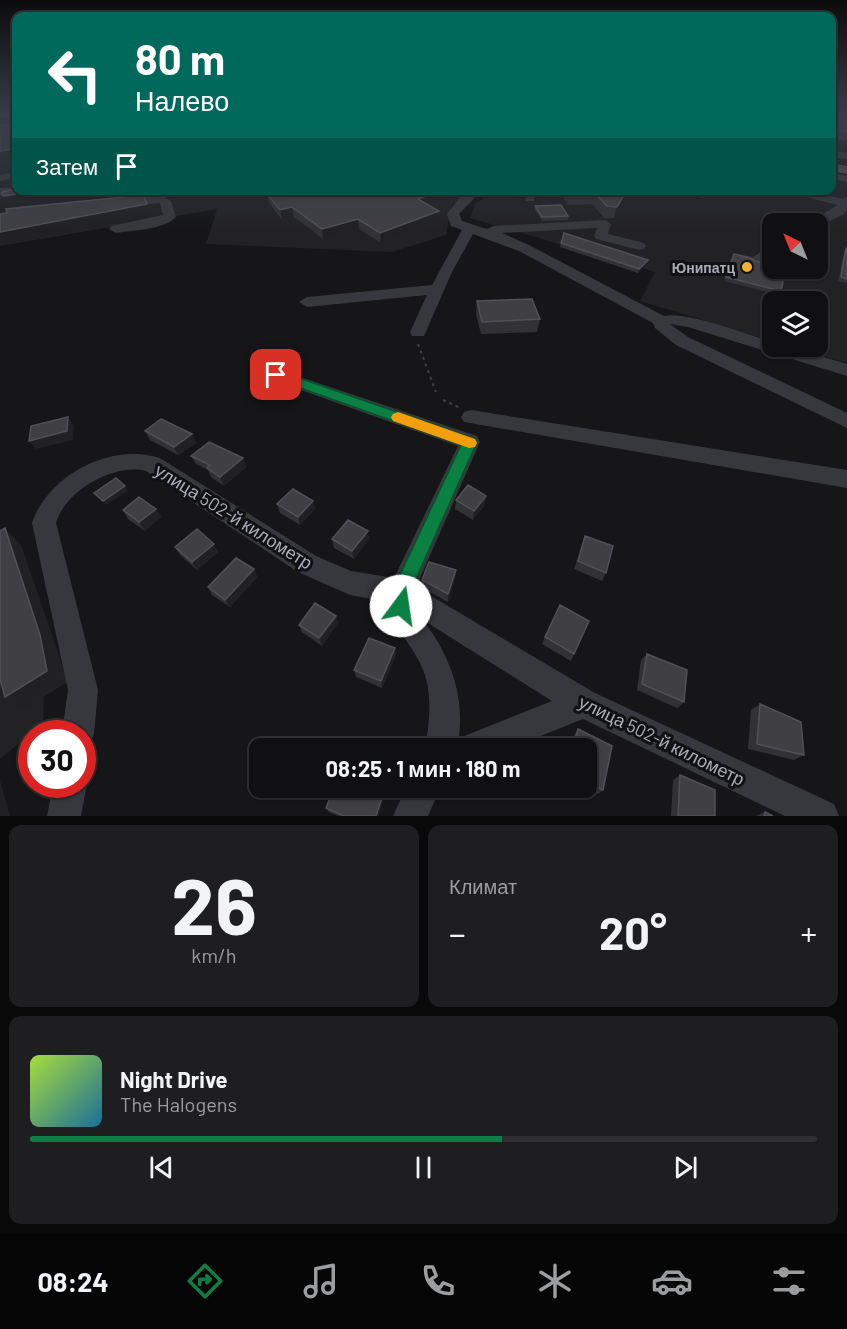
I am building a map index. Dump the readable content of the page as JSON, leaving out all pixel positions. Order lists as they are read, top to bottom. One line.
{"streets":{"street":["улица 502-й километр"]},"places":["Юнипатц"],"north":"top left","page":{"turn":["80 m","Налево"],"then":"Затем","limit":"30","trip":"08:25 · 1 мин · 180 m","tile":[["26","km/h"],"Климат"],"heat":["−","20°","+"],"song":["Night Drive","The Halogens"],"tabs":"08:24"}}
